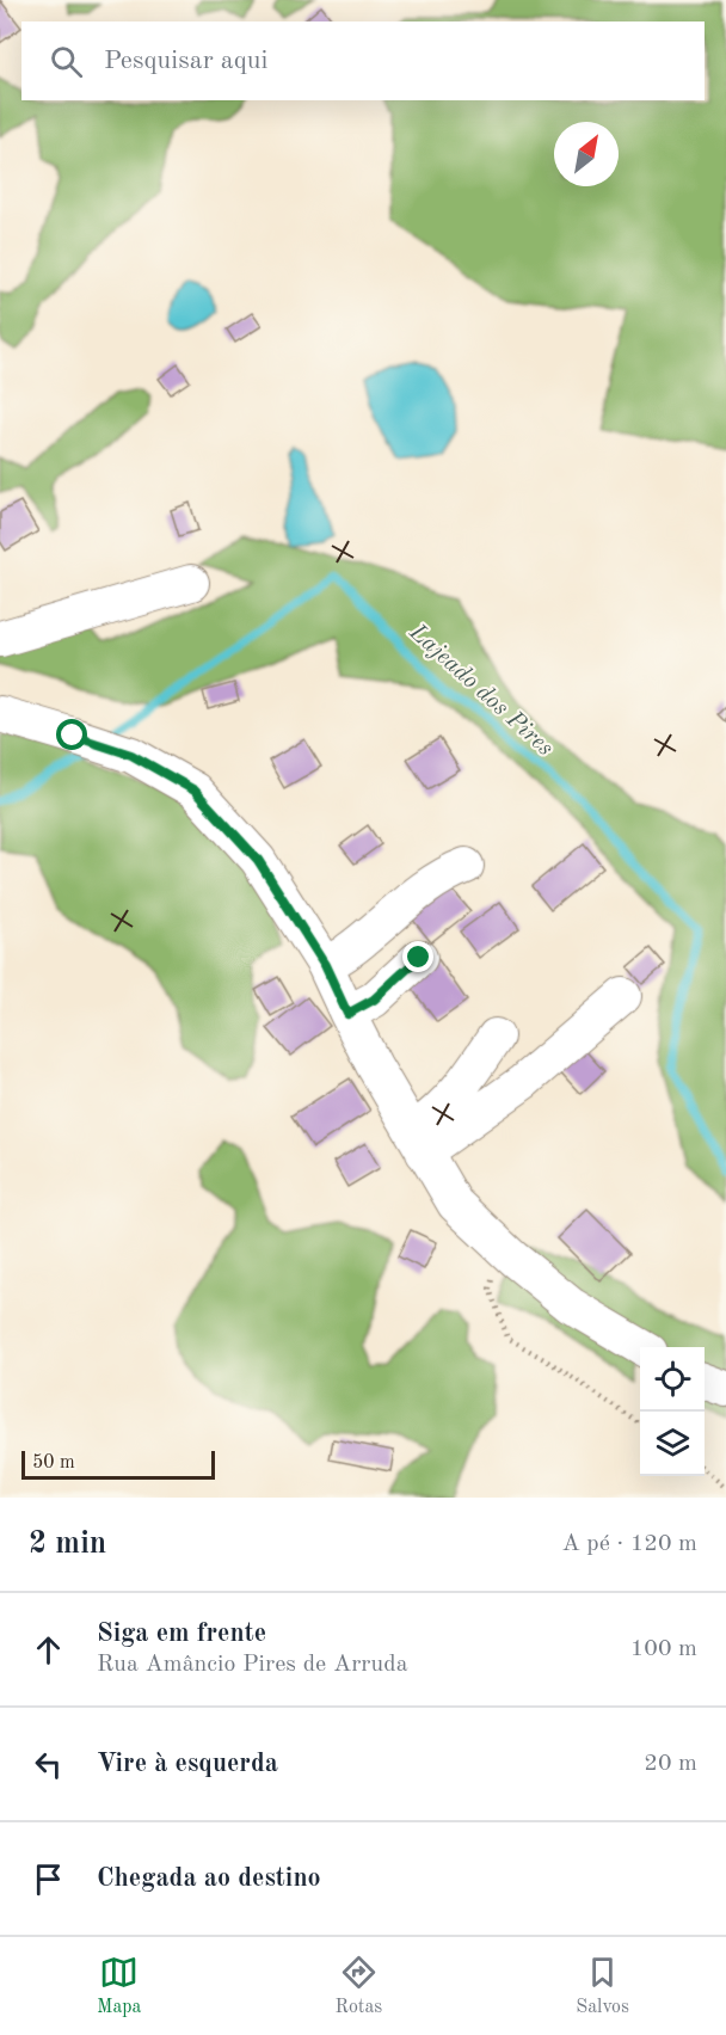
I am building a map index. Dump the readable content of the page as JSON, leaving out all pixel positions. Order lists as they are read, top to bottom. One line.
{"water":["Lajeado dos Pires"],"scale_bar":"50 m","north":"top right","page":{"search":"Pesquisar aqui","scale":"50 m","heading":["2 min","A pé · 120 m"],"list":[["Siga em frente","Rua Amâncio Pires de Arruda","100 m"],["Vire à esquerda","20 m"],"Chegada ao destino"],"nav":["Mapa","Rotas","Salvos"]}}
